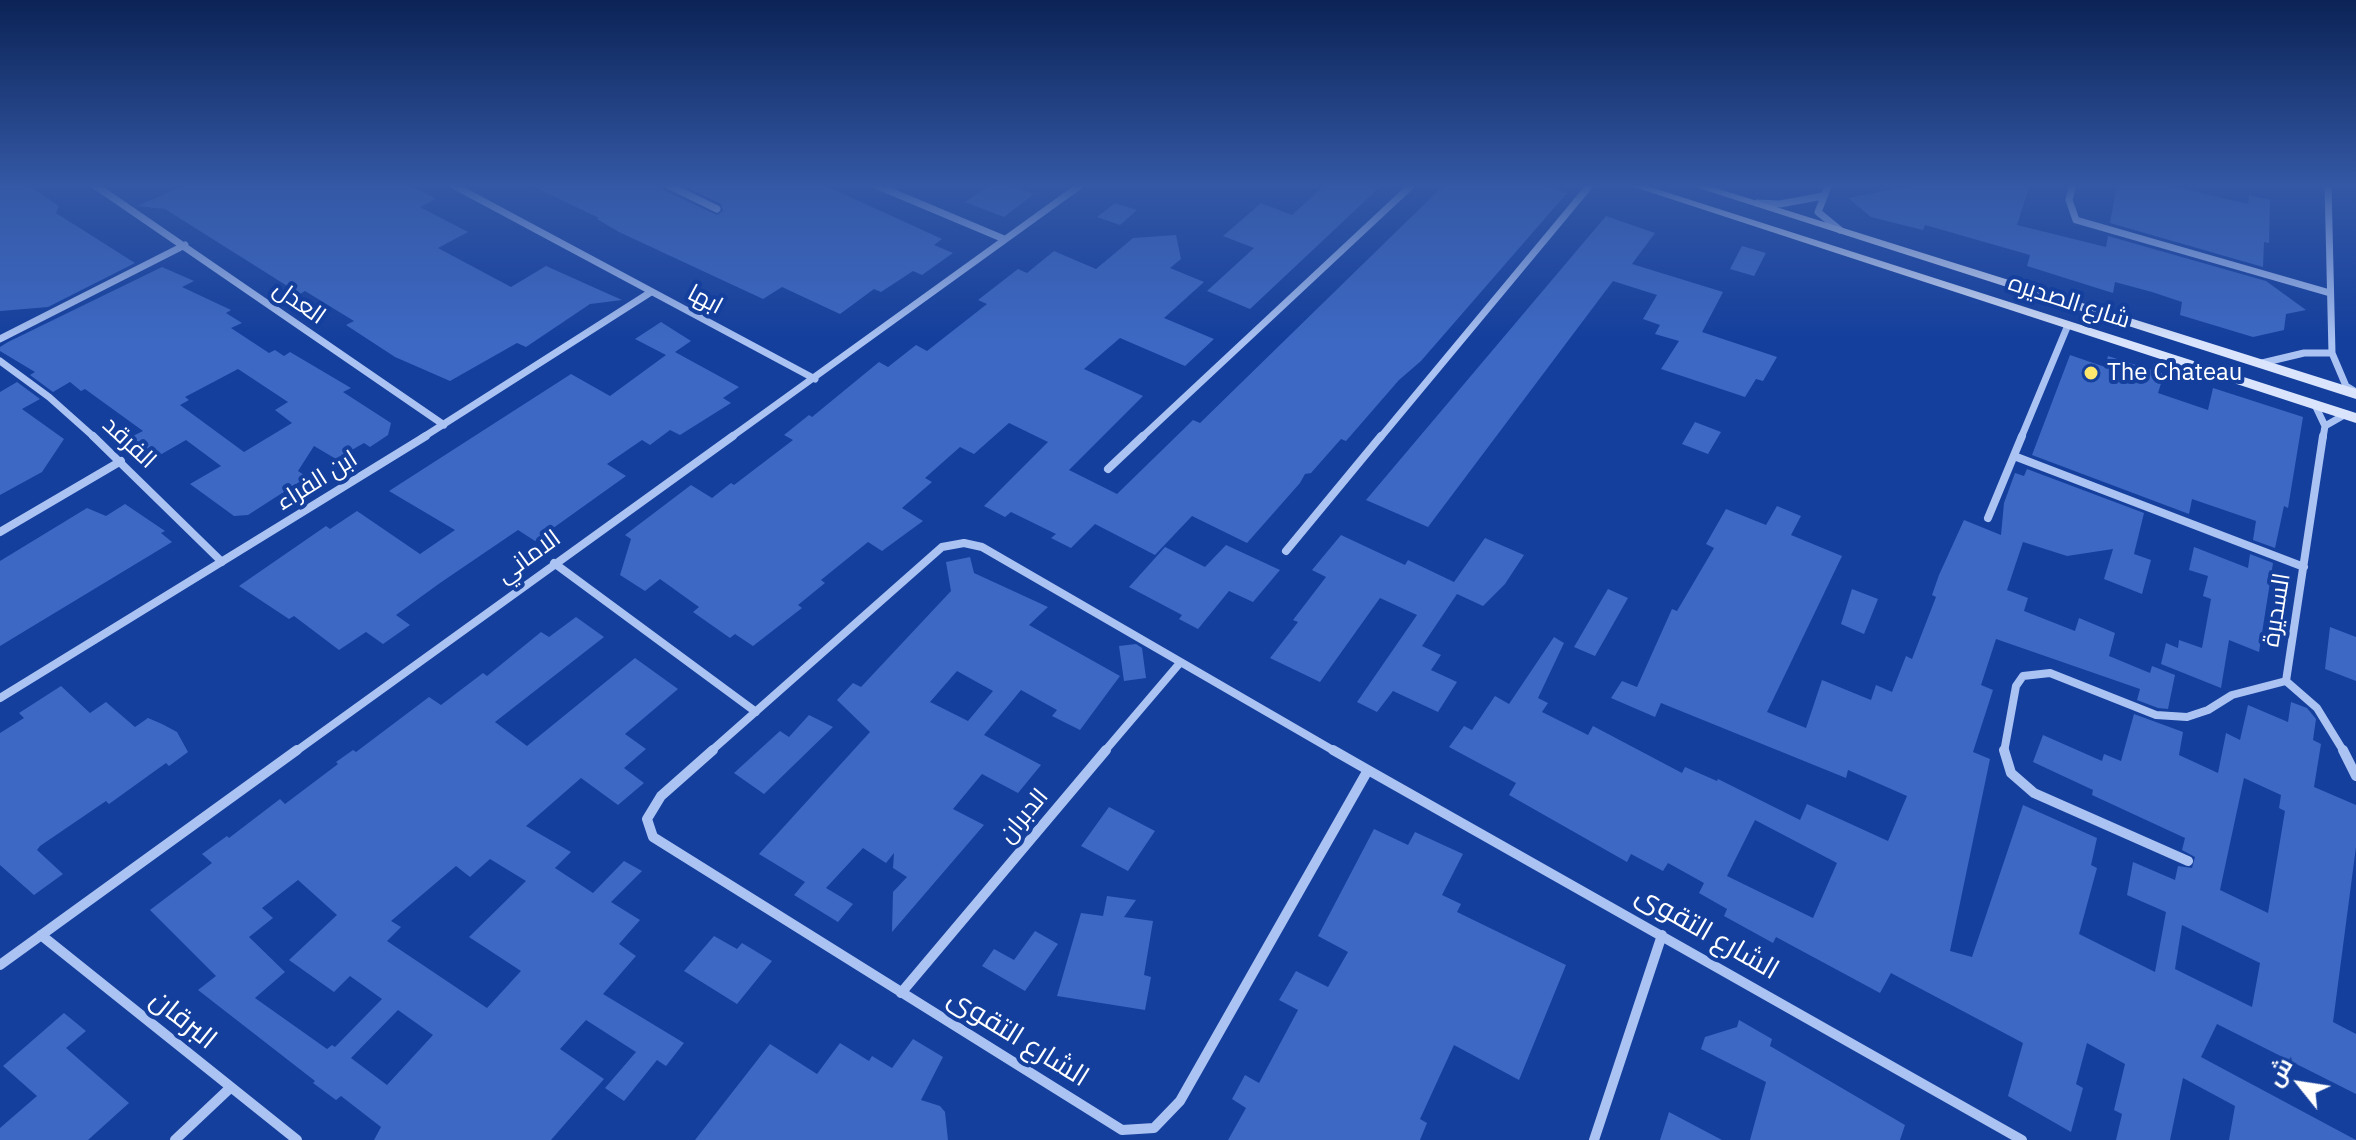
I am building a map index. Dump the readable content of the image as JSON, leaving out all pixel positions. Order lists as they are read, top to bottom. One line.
{"streets":{"main road":["شارع الصديره"],"street":["ابها","العدل","الفرقد","ابن الفراء","الاماني","السديرة","الدبران","الشارع التقوى","البرقان"]},"crossings":[["ابها","ابن الفراء"],["ابها","الاماني"],["العدل","ابن الفراء"],["الفرقد","ابن الفراء"],["الاماني","البرقان"],["الدبران","الشارع التقوى"]],"places":["The Chateau"],"north":"top left"}
